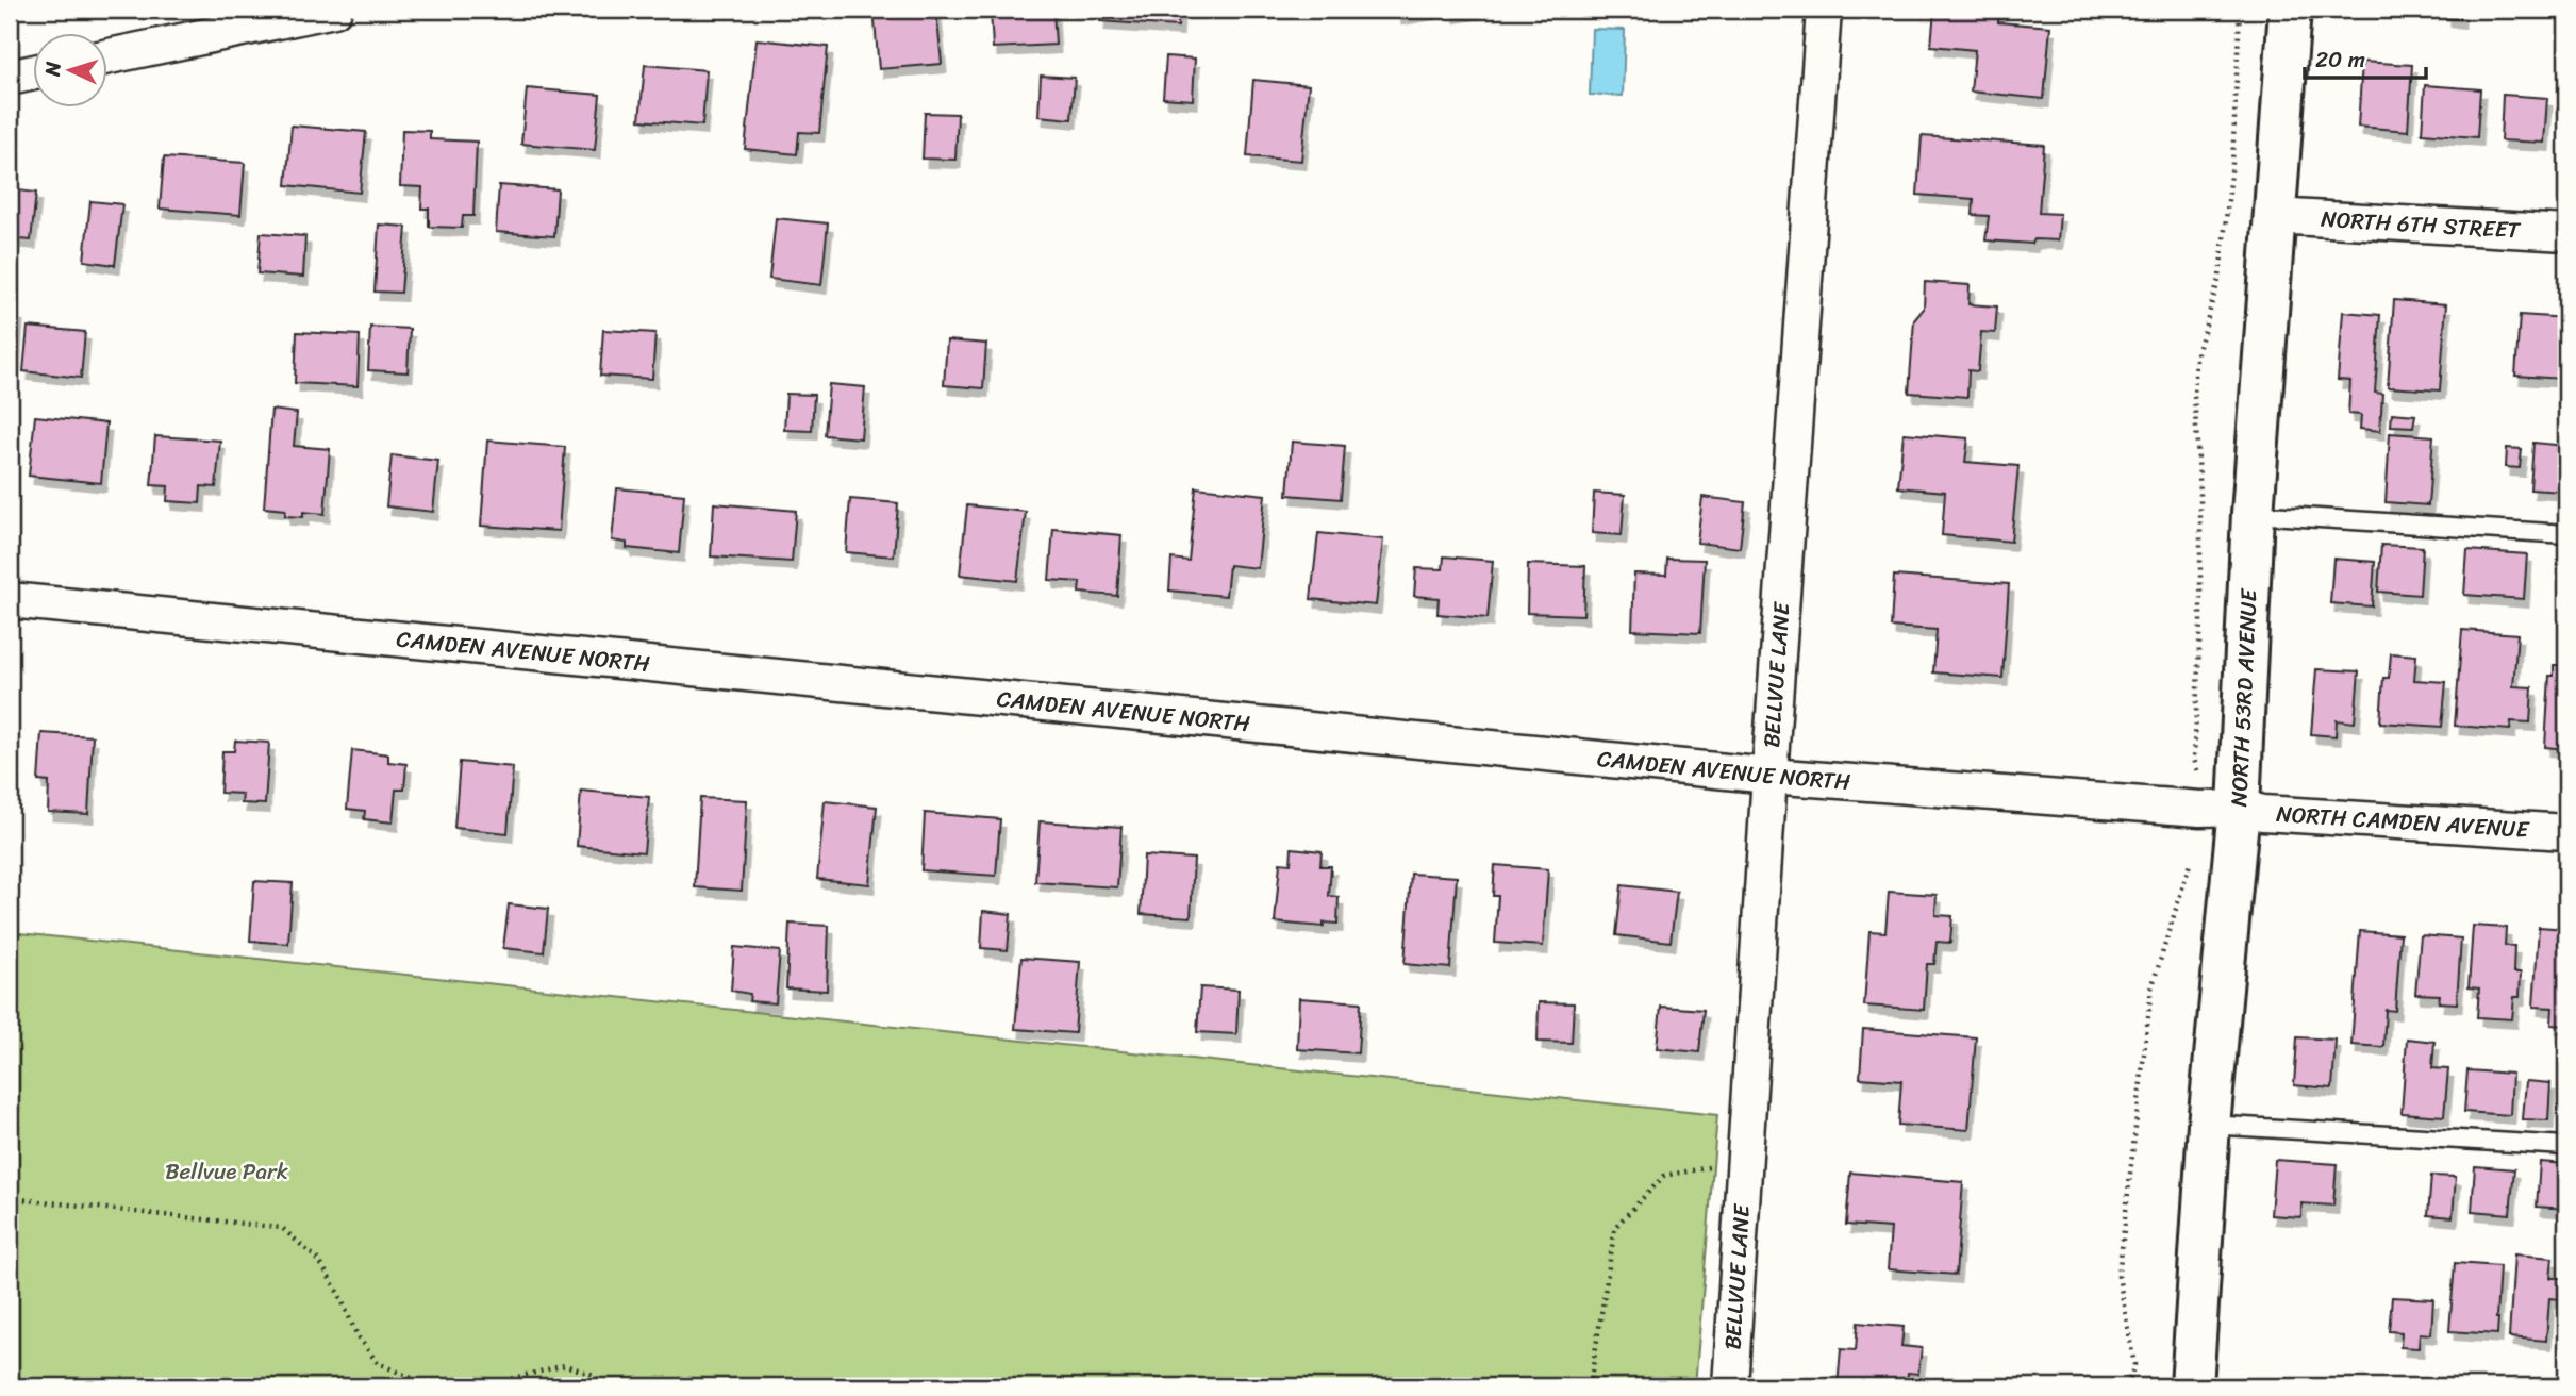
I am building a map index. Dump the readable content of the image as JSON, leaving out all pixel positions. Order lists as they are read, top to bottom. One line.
{"streets":{"street":["NORTH 6TH STREET","CAMDEN AVENUE NORTH","BELLVUE LANE","NORTH 53RD AVENUE","NORTH CAMDEN AVENUE"]},"crossings":[["NORTH 6TH STREET","NORTH 53RD AVENUE"],["CAMDEN AVENUE NORTH","BELLVUE LANE"],["CAMDEN AVENUE NORTH","NORTH 53RD AVENUE"],["CAMDEN AVENUE NORTH","NORTH CAMDEN AVENUE"],["NORTH 53RD AVENUE","NORTH CAMDEN AVENUE"]],"parks":["Bellvue Park"],"scale_bar":"20 m","north":"left"}
